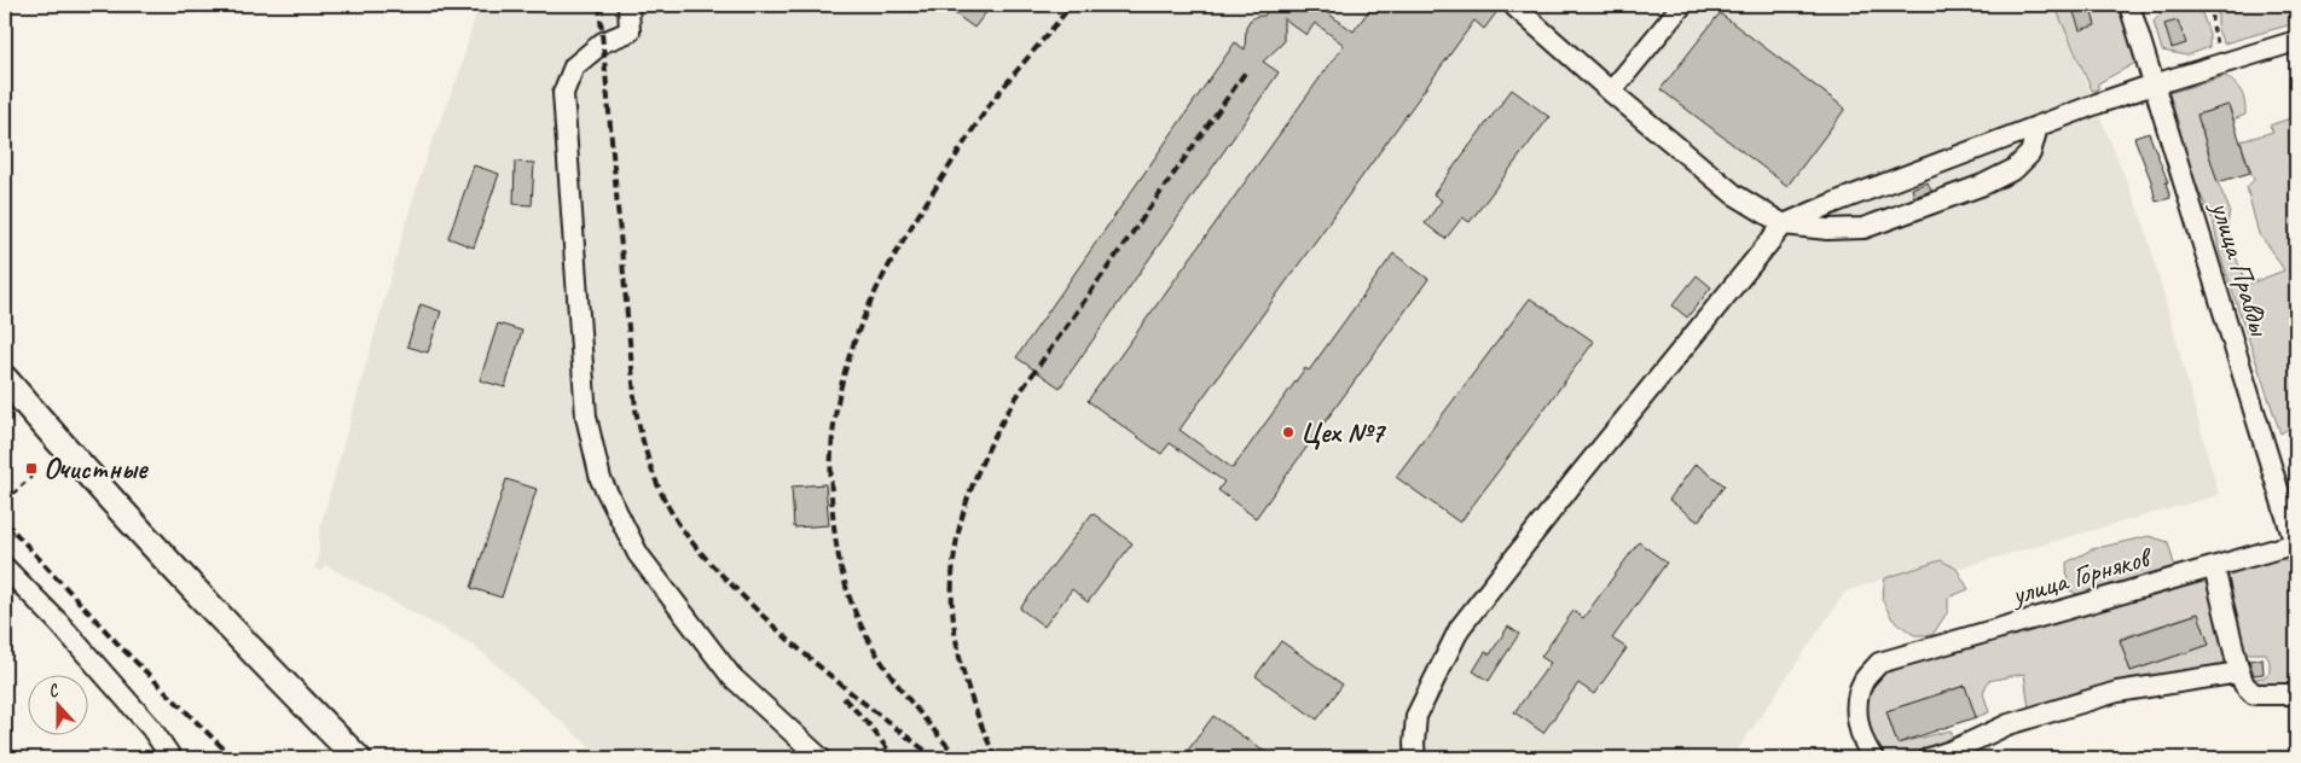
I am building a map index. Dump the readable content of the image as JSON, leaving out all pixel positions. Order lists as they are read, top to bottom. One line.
{"streets":{"street":["улица Правды","улица Горняков"]},"crossings":[["улица Правды","улица Горняков"]],"places":{"other":["Цех №7"],"transit":["Очистные"]},"north":"top"}
